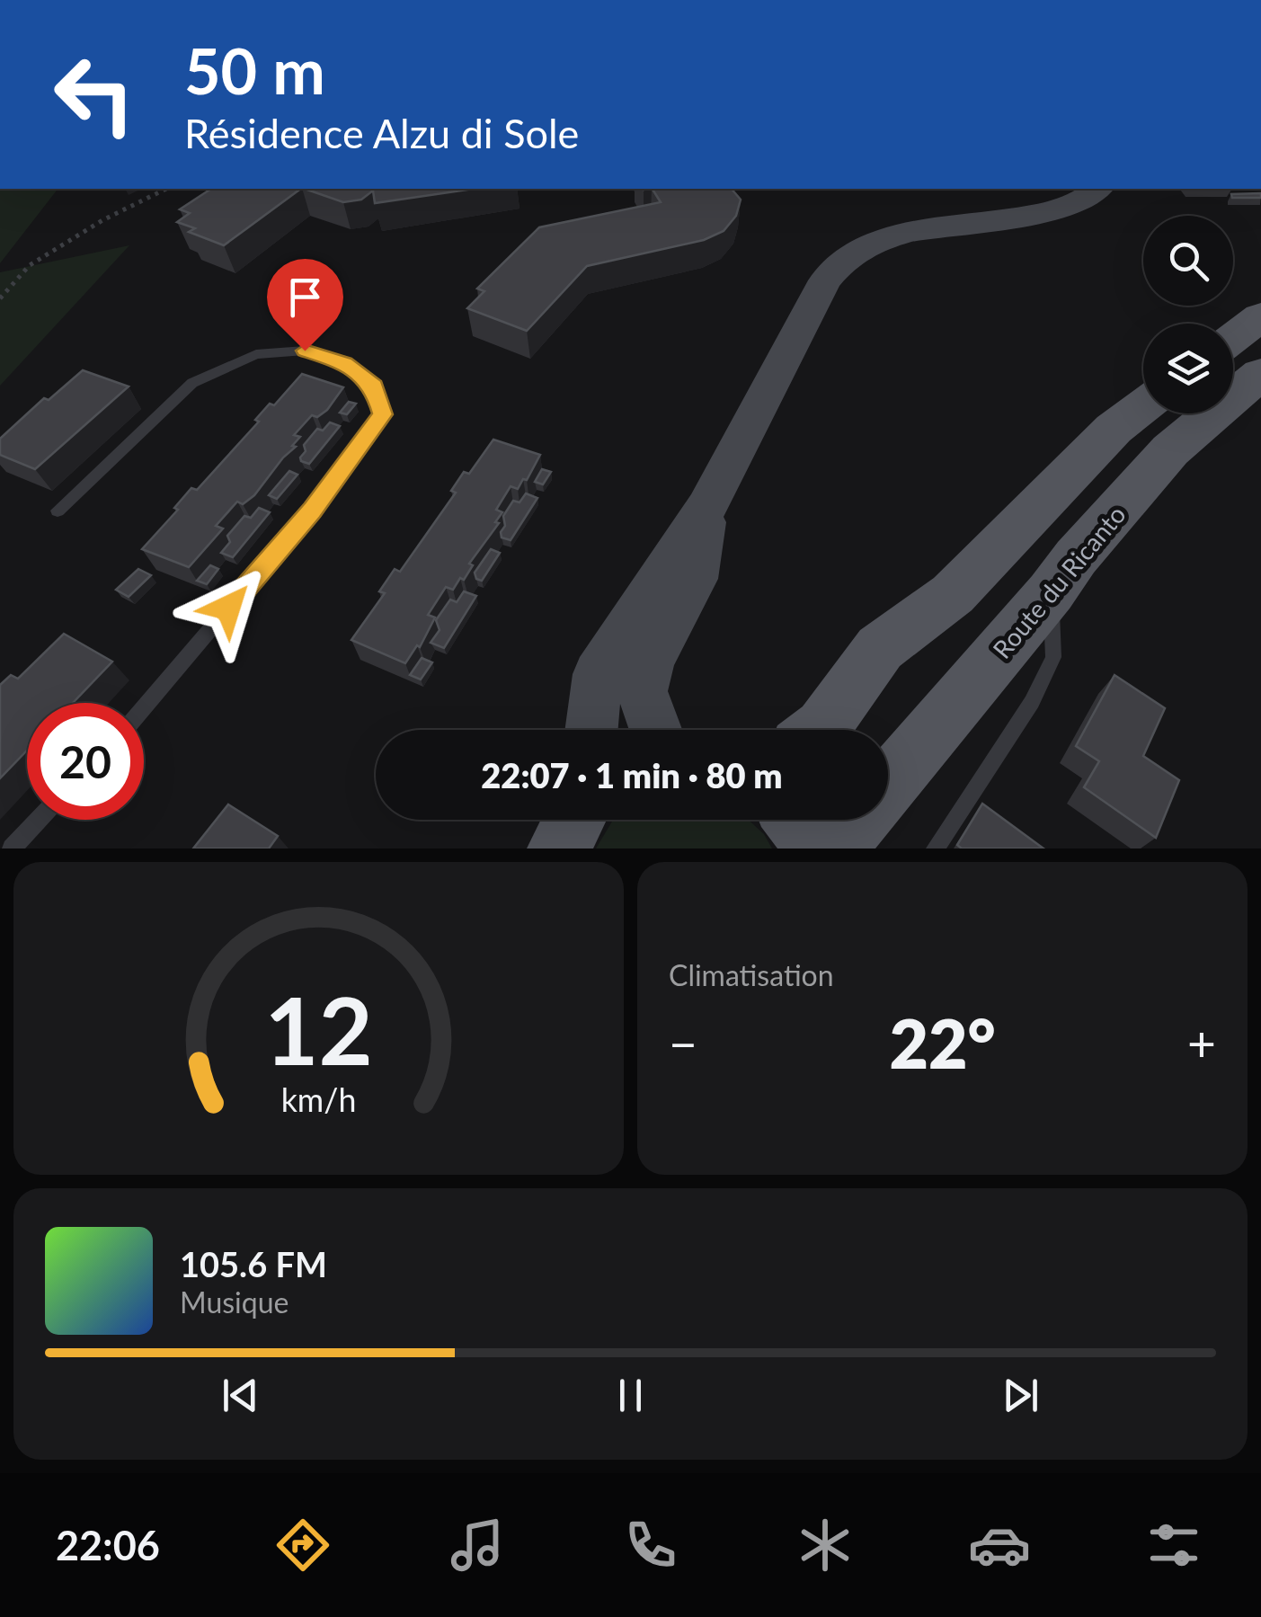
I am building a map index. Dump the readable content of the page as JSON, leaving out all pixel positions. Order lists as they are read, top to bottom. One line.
{"streets":{"main road":["Route du Ricanto"]},"page":{"turn":["50 m","Résidence Alzu di Sole"],"limit":"20","trip":"22:07 · 1 min · 80 m","tile":"Climatisation","heat":["−","22°","+"],"song":["105.6 FM","Musique"],"tabs":"22:06","gauge":["12","km/h"]}}
